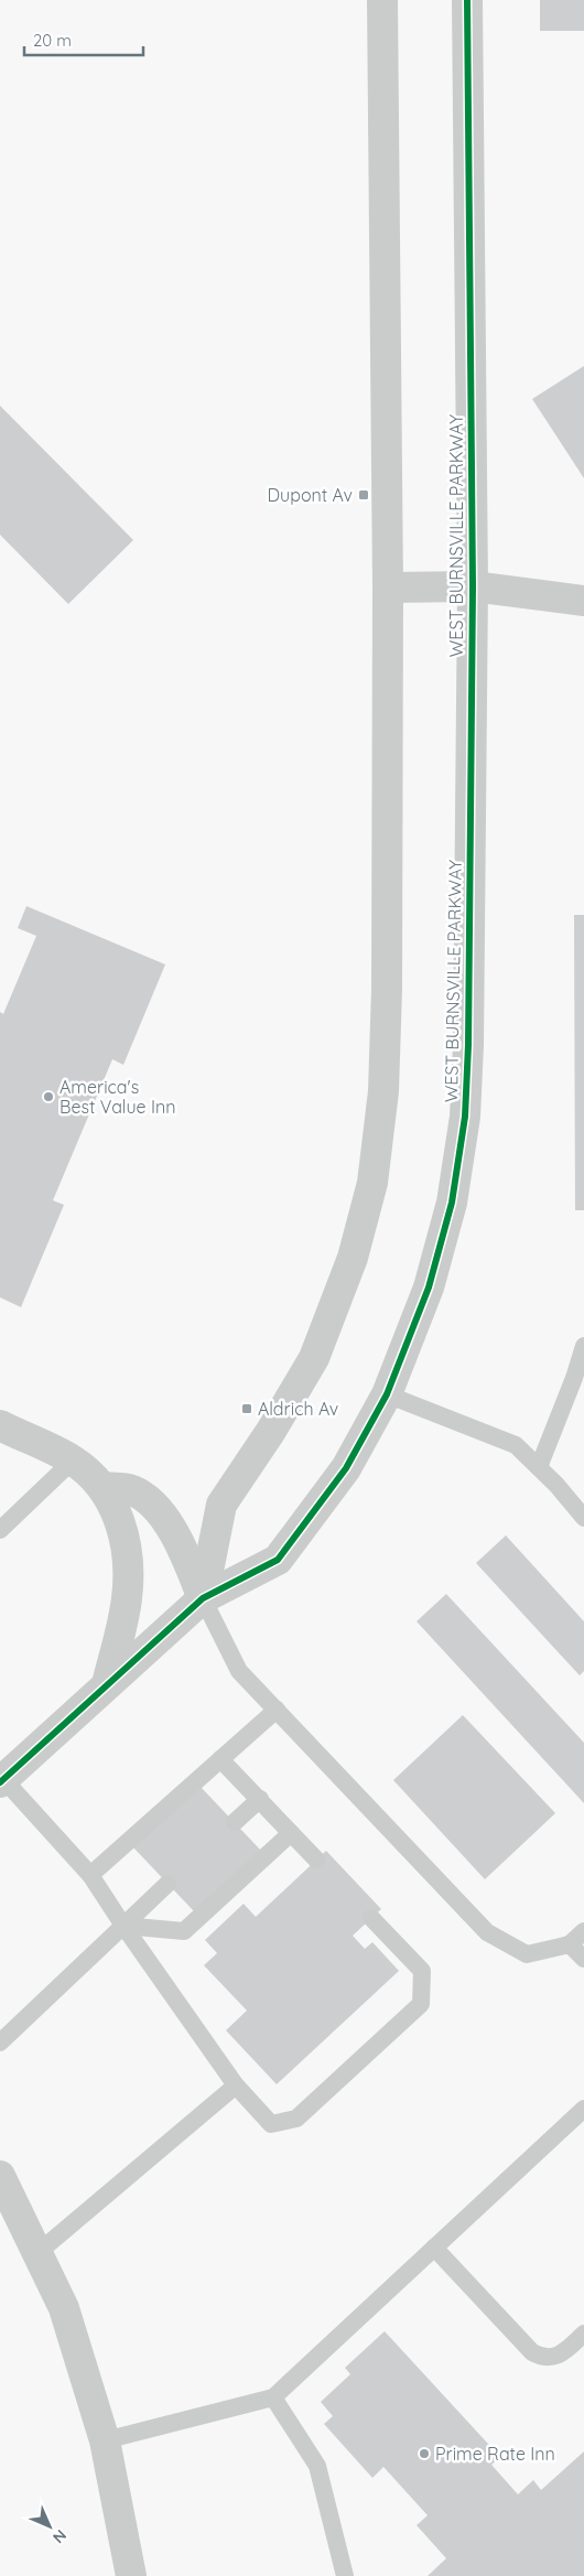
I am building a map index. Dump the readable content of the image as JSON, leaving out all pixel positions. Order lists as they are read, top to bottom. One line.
{"streets":{"street":["WEST BURNSVILLE PARKWAY"]},"places":{"transit":["Dupont Av","Aldrich Av"],"other":["America's Best Value Inn","Prime Rate Inn"]},"scale_bar":"20 m","north":"bottom right"}
